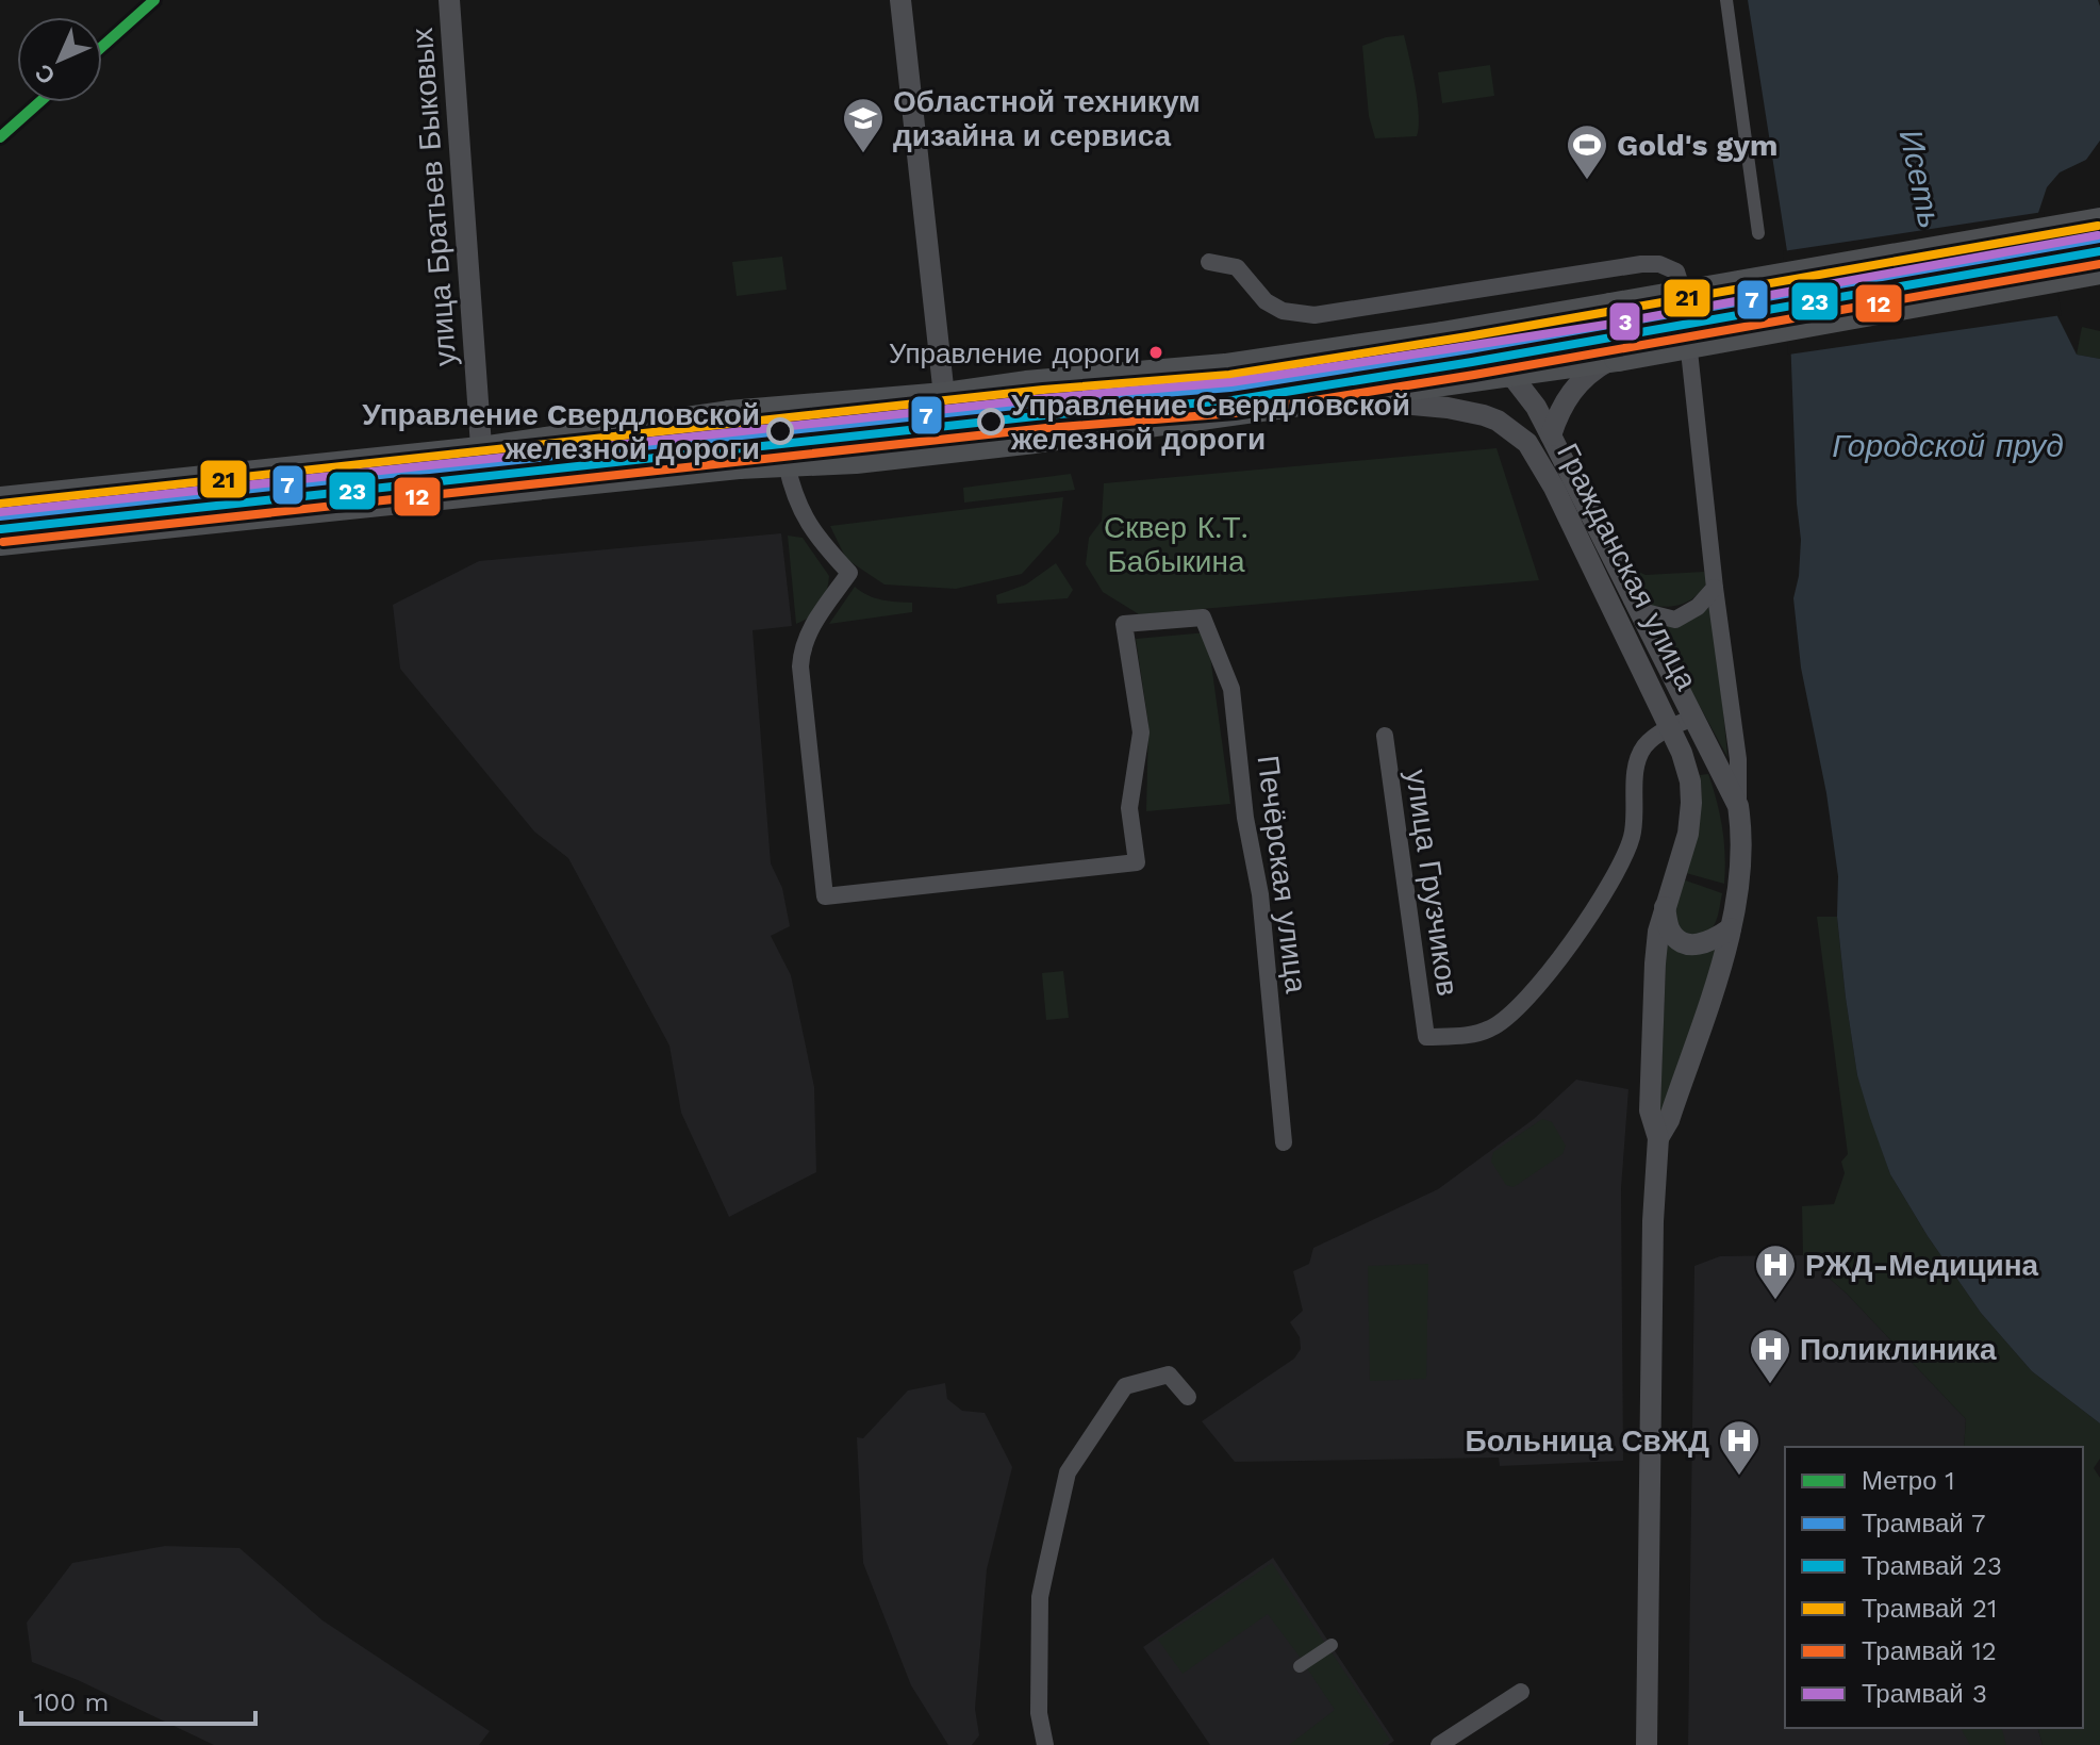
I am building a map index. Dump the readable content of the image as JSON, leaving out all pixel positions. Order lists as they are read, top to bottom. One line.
{"streets":{"main road":["Гражданская улица"],"street":["улица Братьев Быковых","Печёрская улица","улица Грузчиков"]},"crossings":[["Гражданская улица","улица Грузчиков"]],"water":["Исеть","Городской пруд"],"parks":["Сквер К.Т. Бабыкина"],"places":{"school or university":["Областной техникум дизайна и сервиса"],"sports":["Gold's gym"],"other":["Управление дороги","Управление Свердловской железной дороги","Управление Cвердловской железной дороги"],"hospital":["РЖД-Медицина","Поликлиника","Больница СвЖД"]},"lines":["metro line 1","tram line 21","tram line 3","tram line 7","tram line 23","tram line 12"],"legend":["Метро 1","Трамвай 7","Трамвай 23","Трамвай 21","Трамвай 12","Трамвай 3"],"scale_bar":"100 m","north":"bottom left"}
